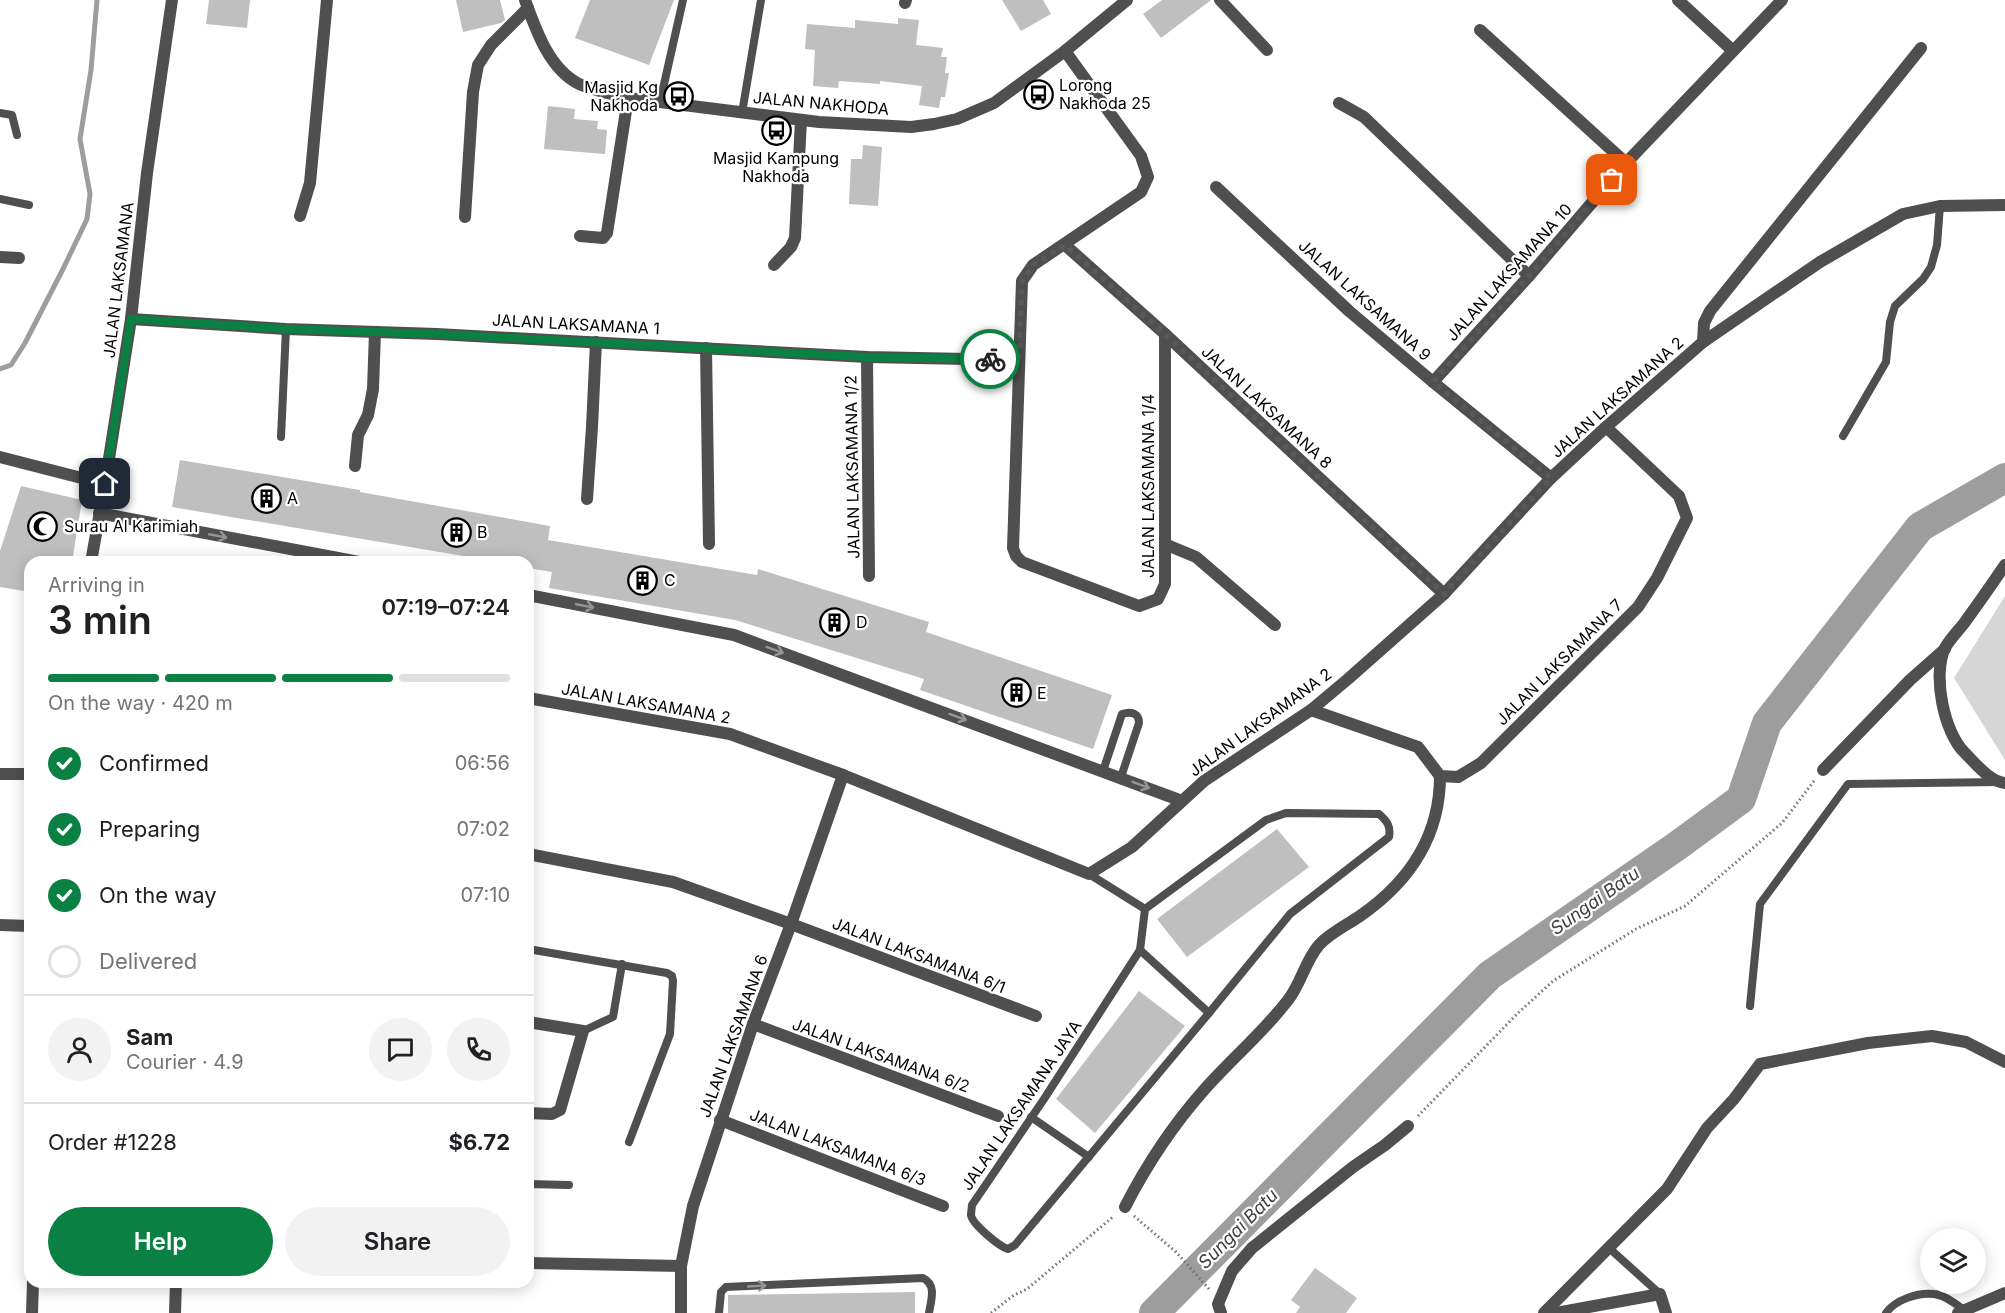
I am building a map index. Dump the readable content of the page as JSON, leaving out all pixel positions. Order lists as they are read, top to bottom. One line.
{"streets":{"street":["JALAN NAKHODA","JALAN LAKSAMANA 10","JALAN LAKSAMANA","JALAN LAKSAMANA 9","JALAN LAKSAMANA 1","JALAN LAKSAMANA 2","JALAN LAKSAMANA 8","JALAN LAKSAMANA 1/2","JALAN LAKSAMANA 1/4","JALAN LAKSAMANA 7","JALAN LAKSAMANA 6/1","JALAN LAKSAMANA 6","JALAN LAKSAMANA 6/2","JALAN LAKSAMANA 6/3"],"lane":["JALAN LAKSAMANA JAYA"]},"crossings":[["JALAN LAKSAMANA 10","JALAN LAKSAMANA 9"],["JALAN LAKSAMANA","JALAN LAKSAMANA 1"],["JALAN LAKSAMANA 9","JALAN LAKSAMANA 2"],["JALAN LAKSAMANA 1","JALAN LAKSAMANA 1/2"],["JALAN LAKSAMANA 1","JALAN LAKSAMANA 1/4"],["JALAN LAKSAMANA 2","JALAN LAKSAMANA 8"],["JALAN LAKSAMANA 2","JALAN LAKSAMANA 7"],["JALAN LAKSAMANA 2","JALAN LAKSAMANA 6"],["JALAN LAKSAMANA 8","JALAN LAKSAMANA 1/4"],["JALAN LAKSAMANA 6/1","JALAN LAKSAMANA 6"],["JALAN LAKSAMANA 6","JALAN LAKSAMANA 6/2"],["JALAN LAKSAMANA 6","JALAN LAKSAMANA 6/3"]],"water":["Sungai Batu"],"places":{"bus stop":["Lorong Nakhoda 25","Masjid Kg Nakhoda","Masjid Kampung Nakhoda"],"building":["A","B","C","D","E"],"mosque":["Surau Al Karimiah"]},"page":{"heading":["3 min","Arriving in","07:19–07:24"],"panel":["Sam","Courier · 4.9","Order #1228","$6.72"],"bar":"On the way · 420 m","list":[["Confirmed","06:56"],["Preparing","07:02"],["On the way","07:10"],"Delivered"],"buttons":["Help","Share"]}}
